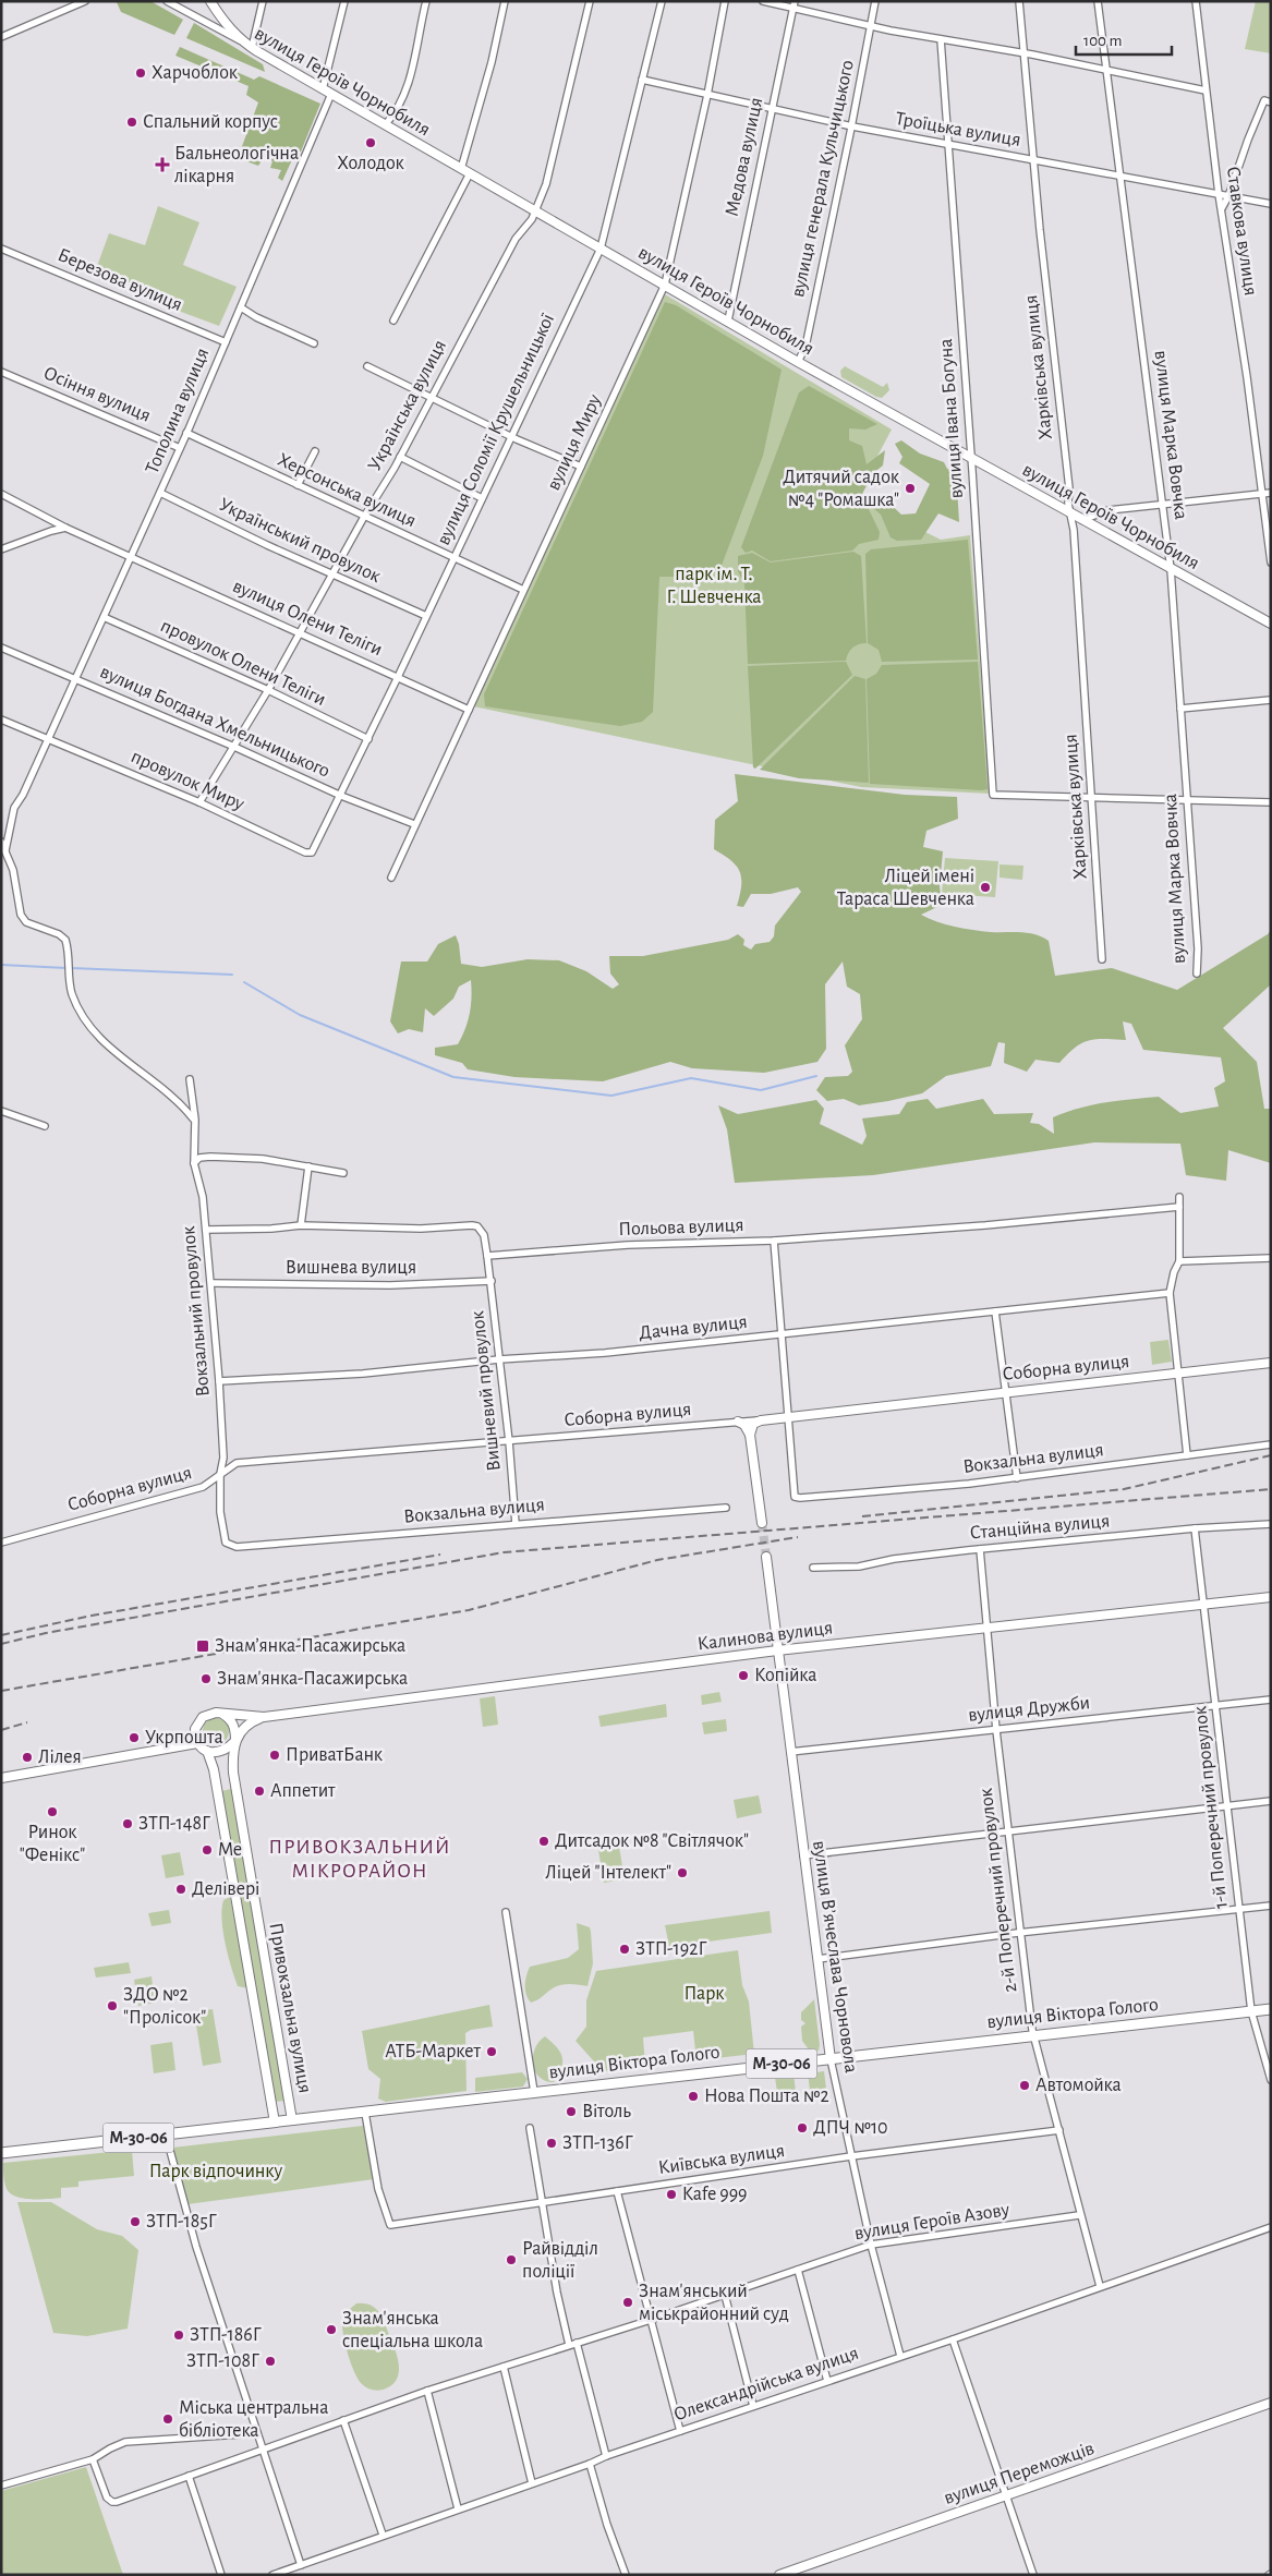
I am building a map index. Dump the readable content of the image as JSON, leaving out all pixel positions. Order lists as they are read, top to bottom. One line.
{"streets":{"main road":["вулиця Віктора Голого","М-30-06"],"street":["вулиця Героїв Чорнобиля","Троїцька вулиця","Медова вулиця","вулиця генерала Кульчицького","Ставкова вулиця","Березова вулиця","Харківська вулиця","Осіння вулиця","Українська вулиця","Тополина вулиця","вулиця Івана Богуна","вулиця Соломії Крушельницької","вулиця Марка Вовчка","вулиця Миру","Херсонська вулиця","Український провулок","вулиця Олени Теліги","провулок Олени Теліги","вулиця Богдана Хмельницького","провулок Миру","Польова вулиця","Вишнева вулиця","Вокзальний провулок","Дачна вулиця","Соборна вулиця","Вишневий провулок","Вокзальна вулиця","Станційна вулиця","Калинова вулиця","вулиця Дружби","1-й Поперечний провулок","2-й Поперечний провулок","вулиця Вʼячеслава Чорновола","Привокзальна вулиця","Київська вулиця","вулиця Героїв Азову","Олександрійська вулиця","вулиця Переможців"]},"crossings":[["вулиця Героїв Чорнобиля","Медова вулиця"],["вулиця Героїв Чорнобиля","вулиця генерала Кульчицького"],["вулиця Героїв Чорнобиля","Харківська вулиця"],["вулиця Героїв Чорнобиля","Українська вулиця"],["вулиця Героїв Чорнобиля","Тополина вулиця"],["вулиця Героїв Чорнобиля","вулиця Івана Богуна"],["вулиця Героїв Чорнобиля","вулиця Соломії Крушельницької"],["вулиця Героїв Чорнобиля","вулиця Марка Вовчка"],["вулиця Героїв Чорнобиля","вулиця Миру"],["Троїцька вулиця","Медова вулиця"],["Троїцька вулиця","вулиця генерала Кульчицького"],["Троїцька вулиця","Ставкова вулиця"],["Троїцька вулиця","Харківська вулиця"],["Троїцька вулиця","вулиця Івана Богуна"],["Троїцька вулиця","вулиця Соломії Крушельницької"],["Троїцька вулиця","вулиця Марка Вовчка"],["Троїцька вулиця","вулиця Миру"],["Березова вулиця","Тополина вулиця"],["Харківська вулиця","вулиця Івана Богуна"],["Осіння вулиця","Тополина вулиця"],["Українська вулиця","Херсонська вулиця"],["Українська вулиця","Український провулок"],["Українська вулиця","вулиця Олени Теліги"],["Українська вулиця","провулок Олени Теліги"],["Українська вулиця","вулиця Богдана Хмельницького"],["Українська вулиця","провулок Миру"],["Тополина вулиця","Херсонська вулиця"],["Тополина вулиця","Український провулок"],["Тополина вулиця","вулиця Олени Теліги"],["Тополина вулиця","провулок Олени Теліги"],["Тополина вулиця","вулиця Богдана Хмельницького"],["Тополина вулиця","провулок Миру"],["вулиця Соломії Крушельницької","Херсонська вулиця"],["вулиця Соломії Крушельницької","Український провулок"],["вулиця Соломії Крушельницької","вулиця Олени Теліги"],["вулиця Соломії Крушельницької","провулок Олени Теліги"],["вулиця Соломії Крушельницької","вулиця Богдана Хмельницького"],["вулиця Соломії Крушельницької","провулок Миру"],["вулиця Миру","Херсонська вулиця"],["вулиця Миру","вулиця Олени Теліги"],["вулиця Миру","вулиця Богдана Хмельницького"],["Польова вулиця","Вишневий провулок"],["Вишнева вулиця","Вокзальний провулок"],["Вишнева вулиця","Вишневий провулок"],["Вокзальний провулок","Дачна вулиця"],["Вокзальний провулок","Соборна вулиця"],["Вокзальний провулок","Вокзальна вулиця"],["Дачна вулиця","Вишневий провулок"],["Соборна вулиця","Вишневий провулок"],["Соборна вулиця","Вокзальна вулиця"],["Вишневий провулок","Вокзальна вулиця"],["Станційна вулиця","1-й Поперечний провулок"],["Станційна вулиця","2-й Поперечний провулок"],["Калинова вулиця","1-й Поперечний провулок"],["Калинова вулиця","2-й Поперечний провулок"],["Калинова вулиця","вулиця Вʼячеслава Чорновола"],["вулиця Дружби","1-й Поперечний провулок"],["вулиця Дружби","2-й Поперечний провулок"],["вулиця Дружби","вулиця Вʼячеслава Чорновола"],["1-й Поперечний провулок","вулиця Віктора Голого"],["2-й Поперечний провулок","вулиця Віктора Голого"],["2-й Поперечний провулок","Київська вулиця"],["2-й Поперечний провулок","вулиця Героїв Азову"],["2-й Поперечний провулок","Олександрійська вулиця"],["вулиця Вʼячеслава Чорновола","вулиця Віктора Голого"],["вулиця Вʼячеслава Чорновола","Київська вулиця"],["вулиця Вʼячеслава Чорновола","вулиця Героїв Азову"],["вулиця Вʼячеслава Чорновола","Олександрійська вулиця"],["Привокзальна вулиця","вулиця Віктора Голого"],["вулиця Віктора Голого","Київська вулиця"]],"districts":["ПРИВОКЗАЛЬНИЙ МІКРОРАЙОН"],"parks":["парк ім. Т. Г. Шевченка","Парк","Парк відпочинку"],"places":{"other":["Харчоблок","Спальний корпус","Холодок","Дитячий садок №4 \"Ромашка\"","Ліцей імені Тараса Шевченка","Копійка","Знам'янка-Пасажирська","Укрпошта","ПриватБанк","Лілея","Аппетит","Ринок \"Фенікс\"","ЗТП-148Г","Дитсадок №8 \"Світлячок\"","Me","Ліцей \"Інтелект\"","Делівері","ЗТП-192Г","ЗДО №2 \"Пролісок\"","АТБ-Маркет","Автомойка","Нова Пошта №2","Вітоль","ДПЧ №10","ЗТП-136Г","Kafe 999","ЗТП-185Г","Райвідділ поліції","Знам'янський міськрайонний суд","Знам'янська спеціальна школа","ЗТП-186Г","ЗТП-108Г","Міська центральна бібліотека"],"health":["Бальнеологічна лікарня"],"transit":["Знам’янка-Пасажирська"]},"scale_bar":"100 m"}
